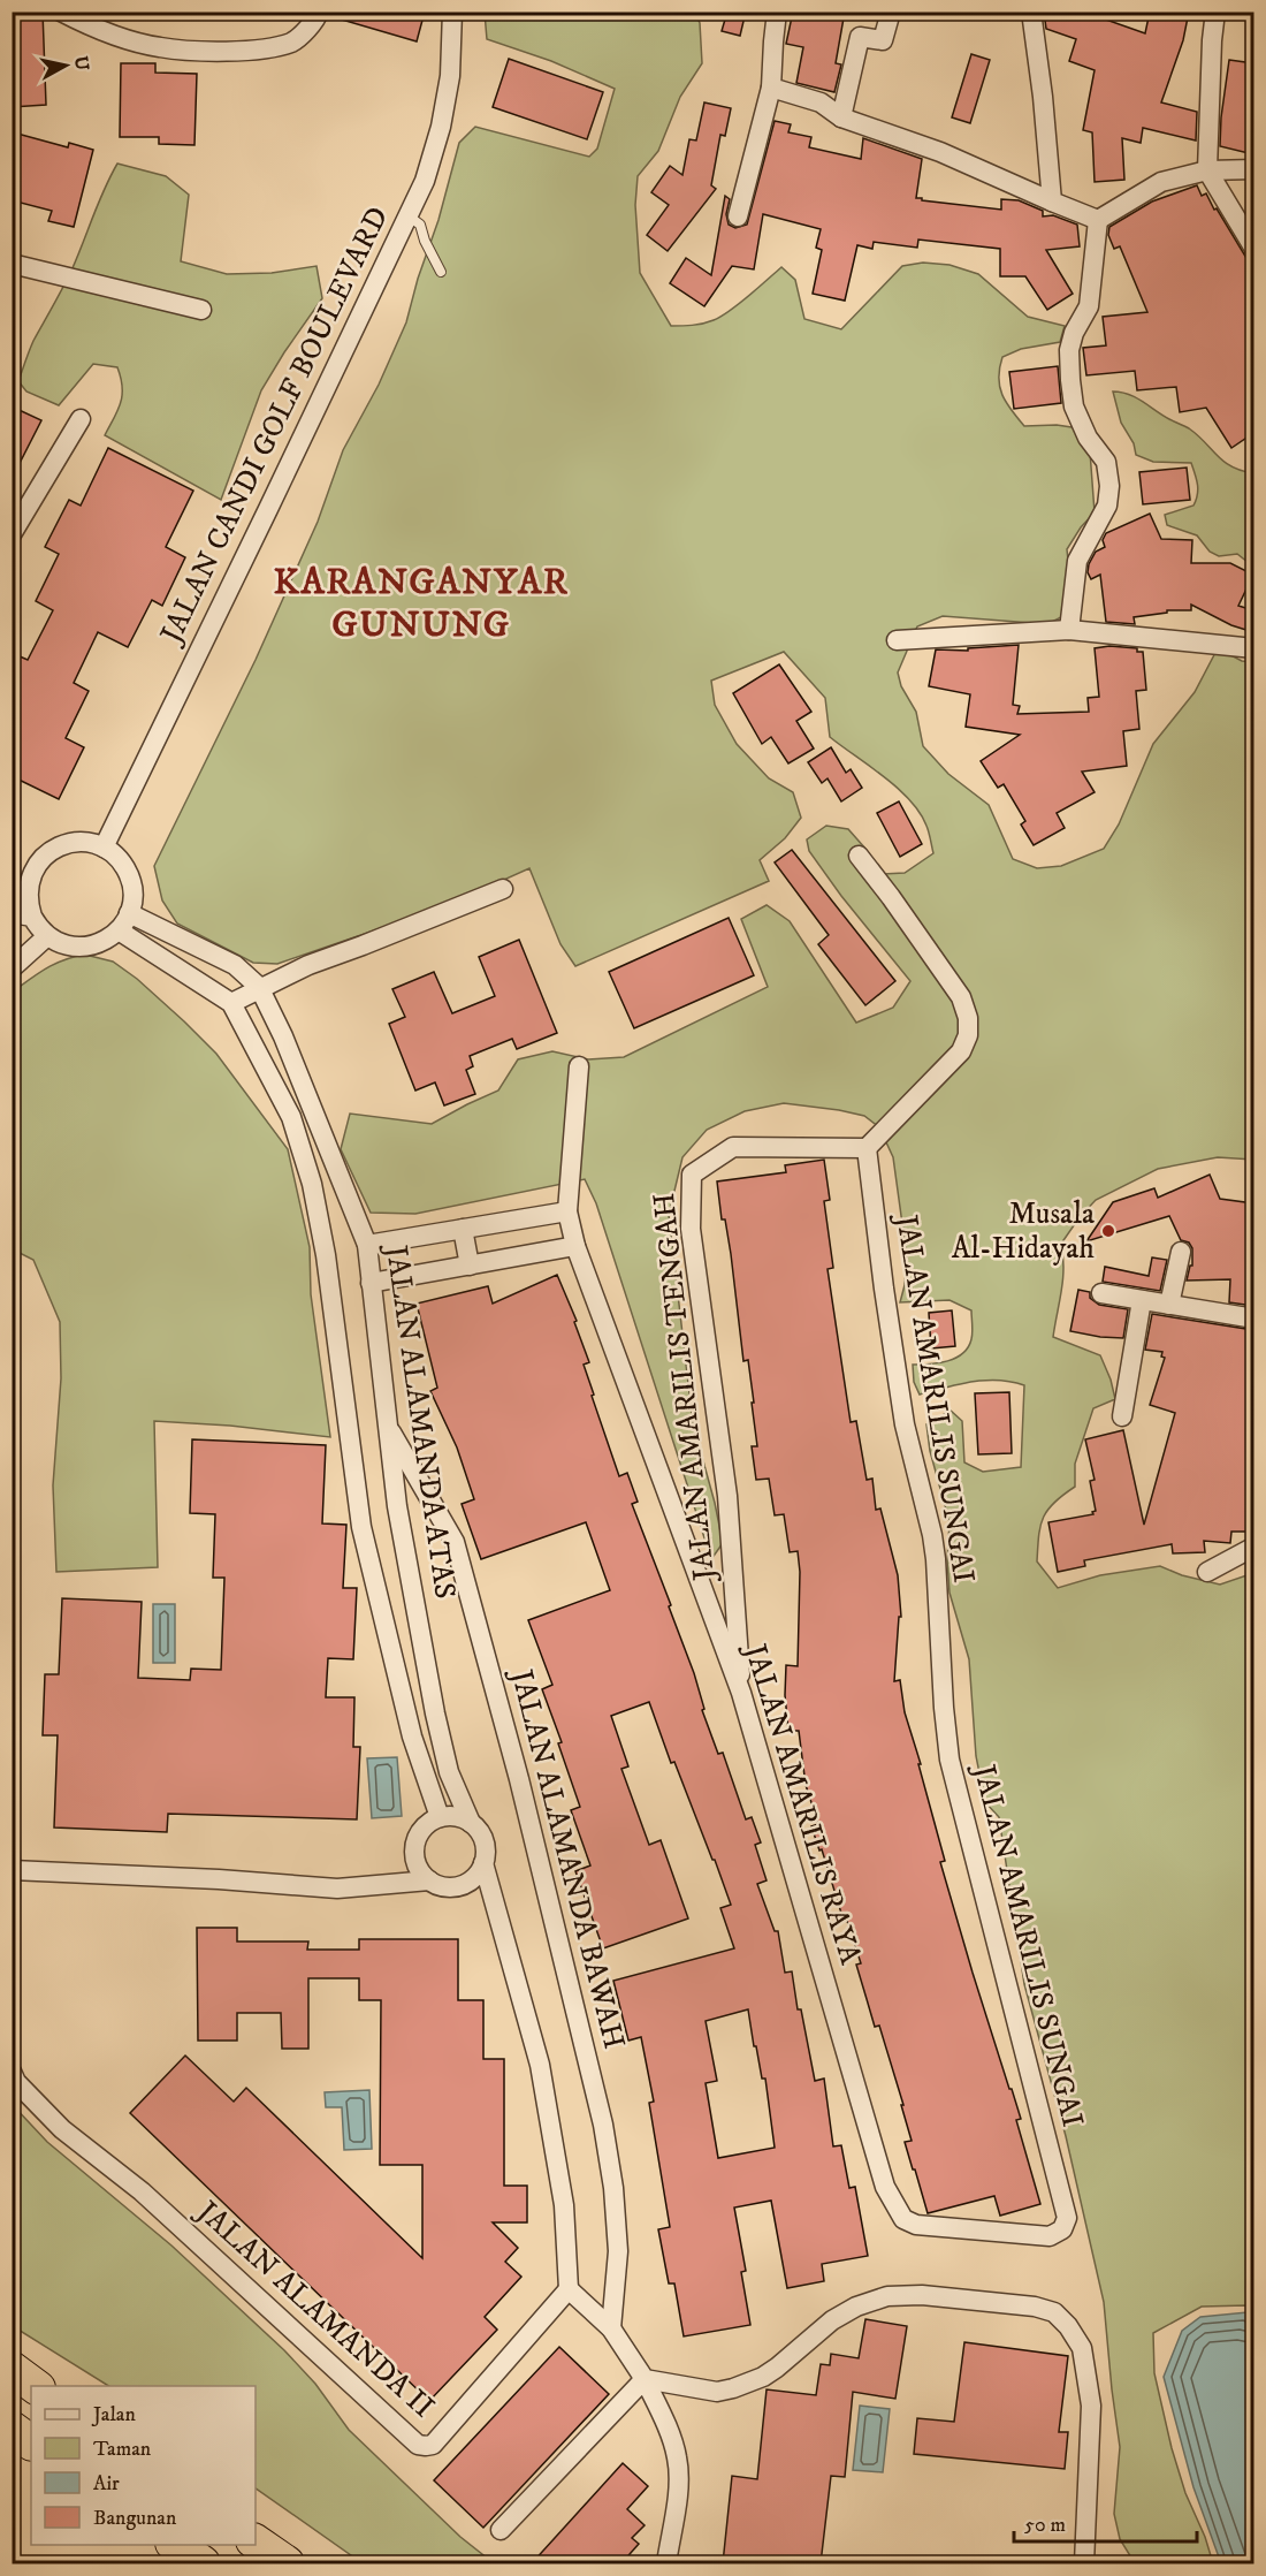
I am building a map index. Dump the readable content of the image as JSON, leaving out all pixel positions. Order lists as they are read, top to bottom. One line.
{"streets":{"street":["JALAN CANDI GOLF BOULEVARD","JALAN AMARILIS TENGAH","JALAN AMARILIS SUNGAI","JALAN ALAMANDA ATAS","JALAN AMARILIS RAYA","JALAN ALAMANDA BAWAH","JALAN ALAMANDA II"]},"crossings":[["JALAN CANDI GOLF BOULEVARD","JALAN ALAMANDA ATAS"],["JALAN AMARILIS TENGAH","JALAN AMARILIS SUNGAI"],["JALAN AMARILIS TENGAH","JALAN AMARILIS RAYA"],["JALAN AMARILIS SUNGAI","JALAN AMARILIS RAYA"],["JALAN ALAMANDA ATAS","JALAN ALAMANDA BAWAH"]],"districts":["KARANGANYAR GUNUNG"],"places":["Musala Al-Hidayah"],"legend":["Jalan","Taman","Air","Bangunan"],"scale_bar":"50 m","north":"right"}
